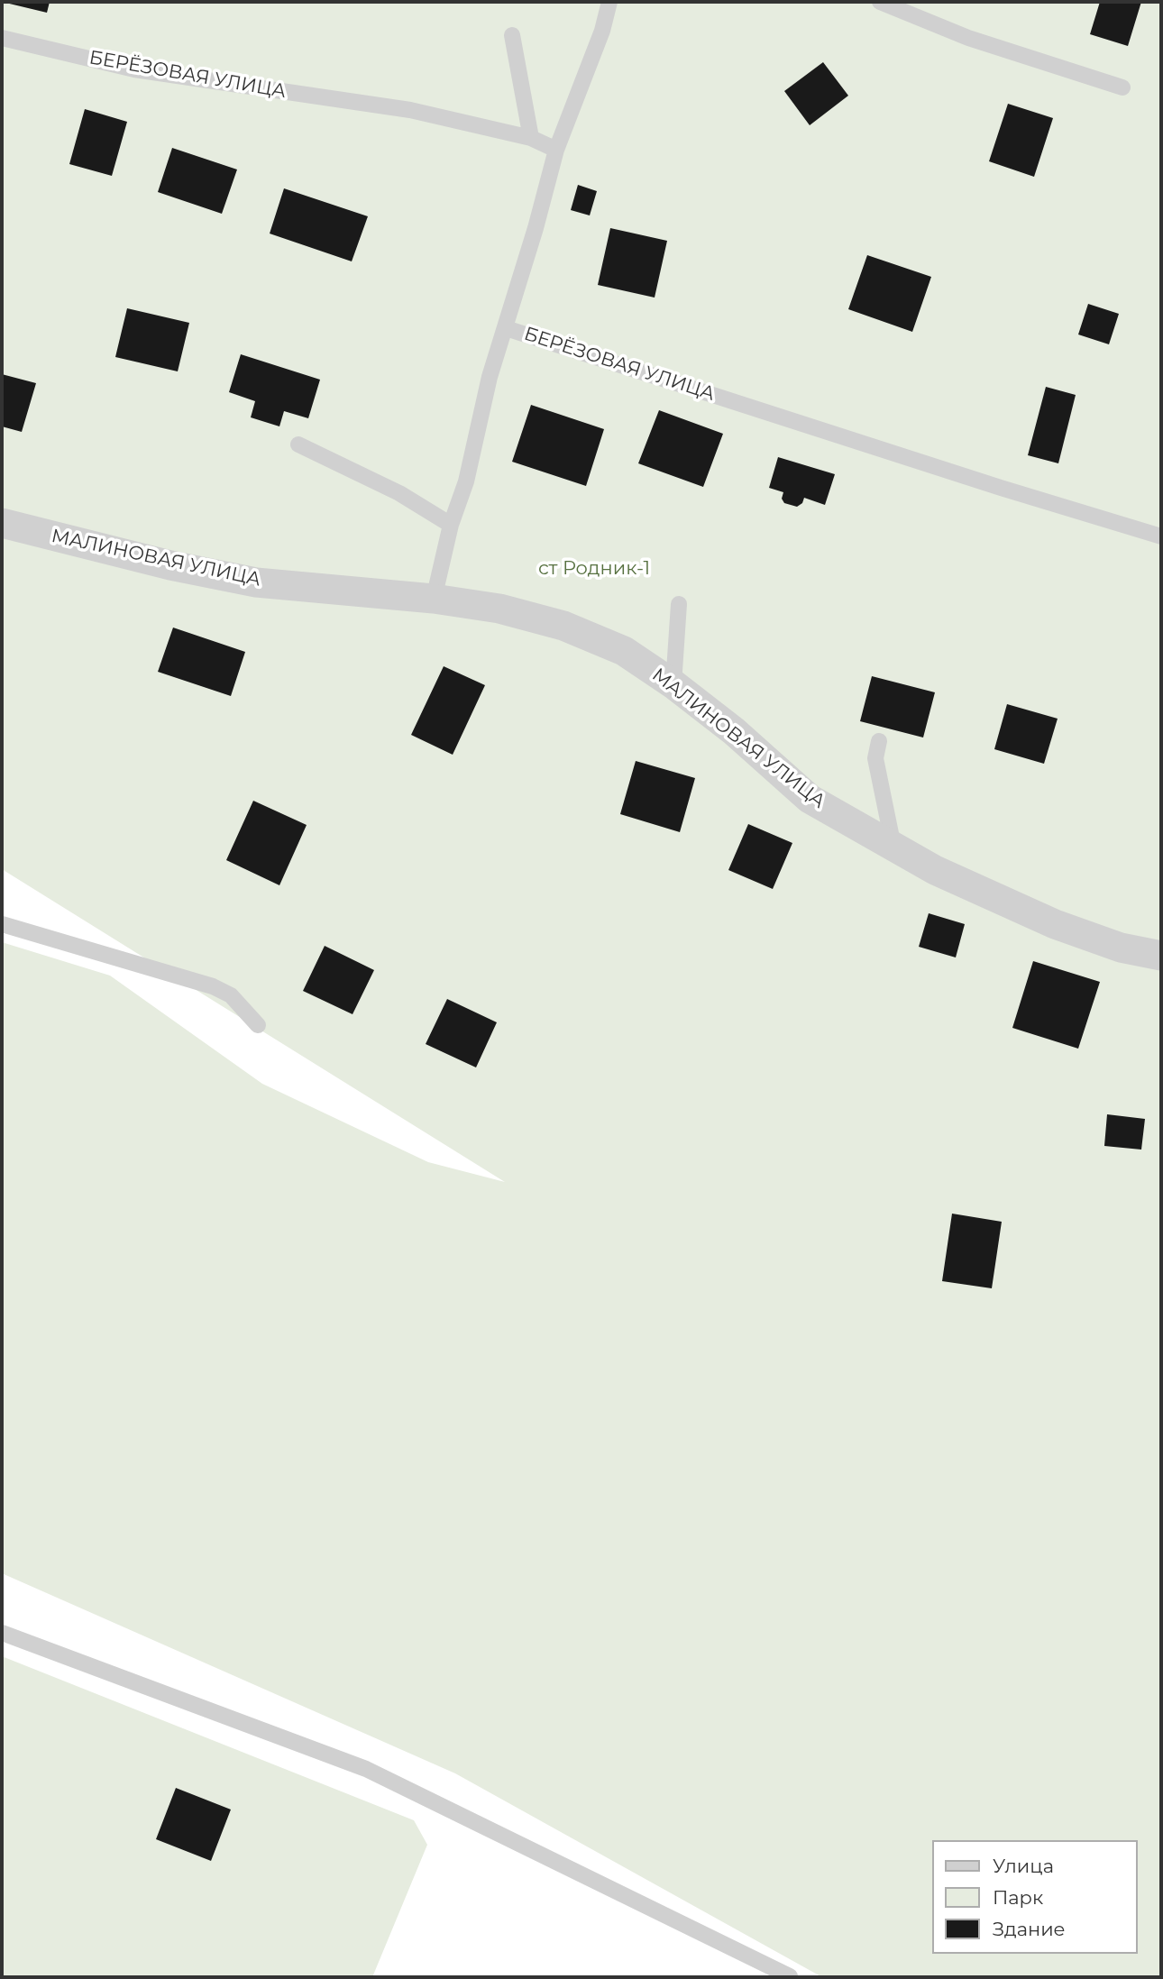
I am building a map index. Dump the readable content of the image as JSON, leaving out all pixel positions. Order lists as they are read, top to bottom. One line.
{"streets":{"street":["МАЛИНОВАЯ УЛИЦА"],"lane":["БЕРЁЗОВАЯ УЛИЦА"]},"parks":["ст Родник-1"],"legend":["Улица","Парк","Здание"]}
